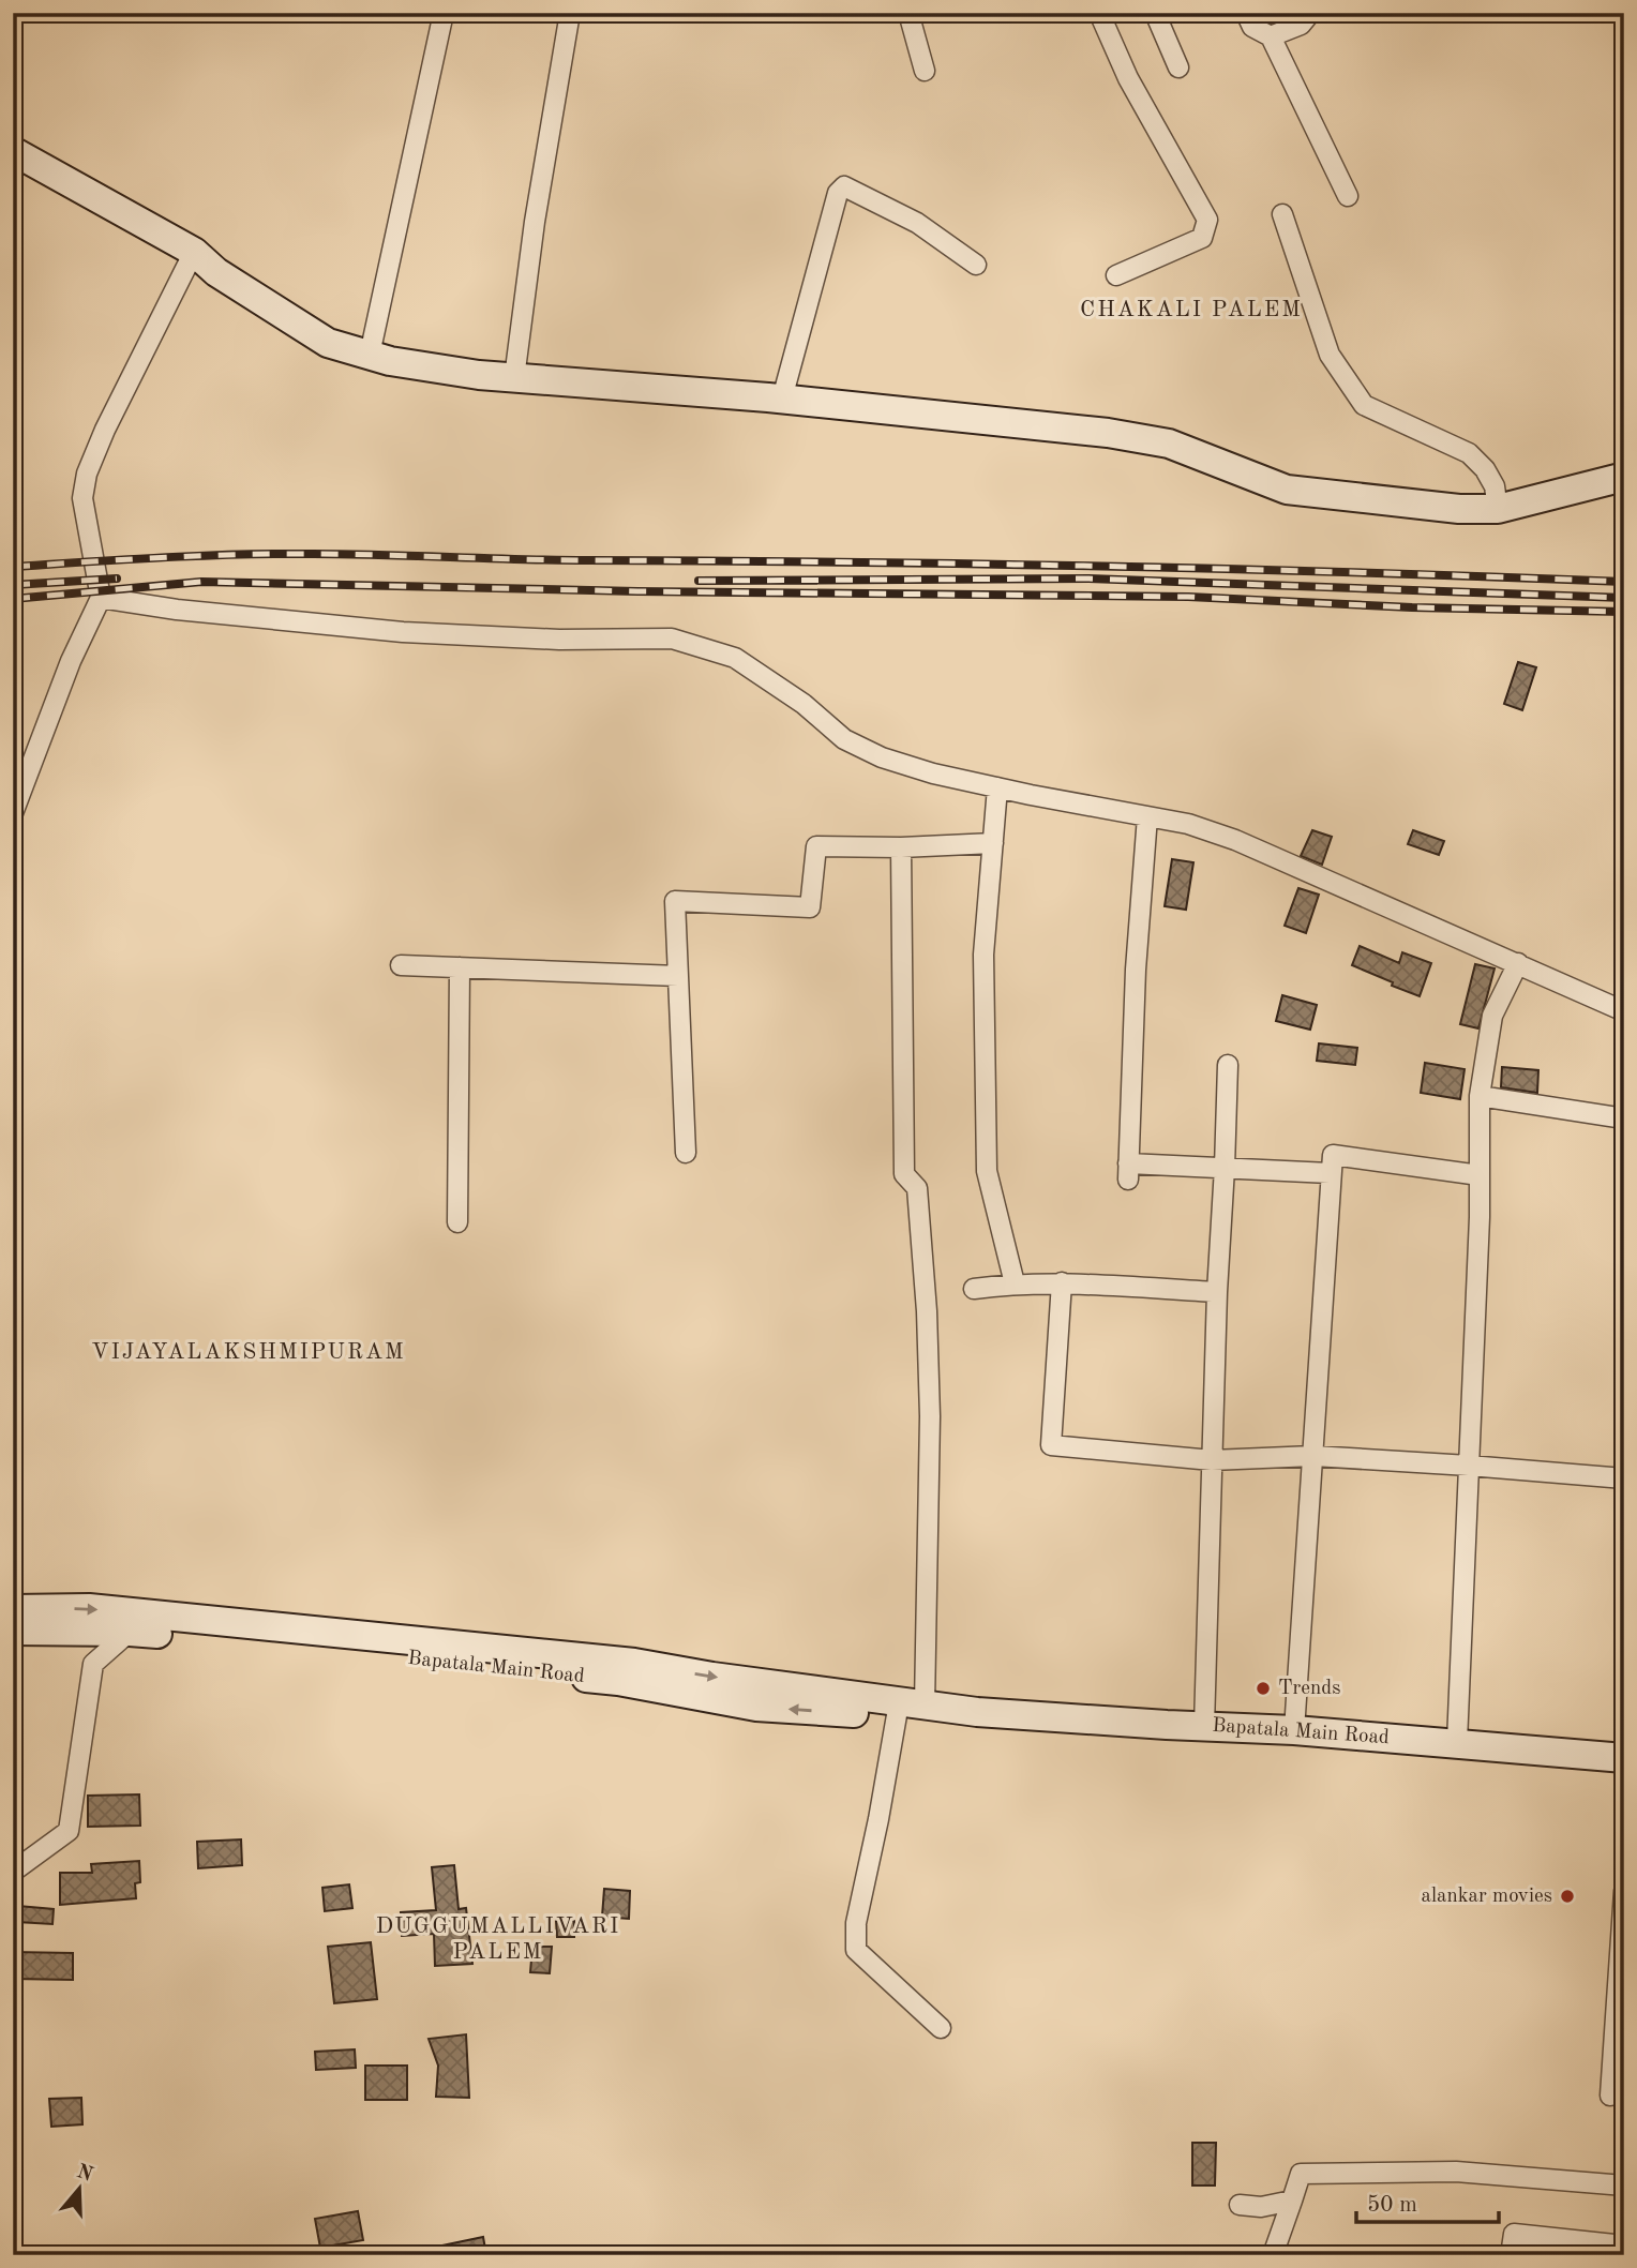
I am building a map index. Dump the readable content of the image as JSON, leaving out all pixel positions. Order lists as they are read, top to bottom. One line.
{"streets":{"main road":["Bapatala Main Road"]},"districts":["CHAKALI PALEM","VIJAYALAKSHMIPURAM","DUGGUMALLIVARI PALEM"],"places":["Trends","alankar movies"],"scale_bar":"50 m","north":"top"}
